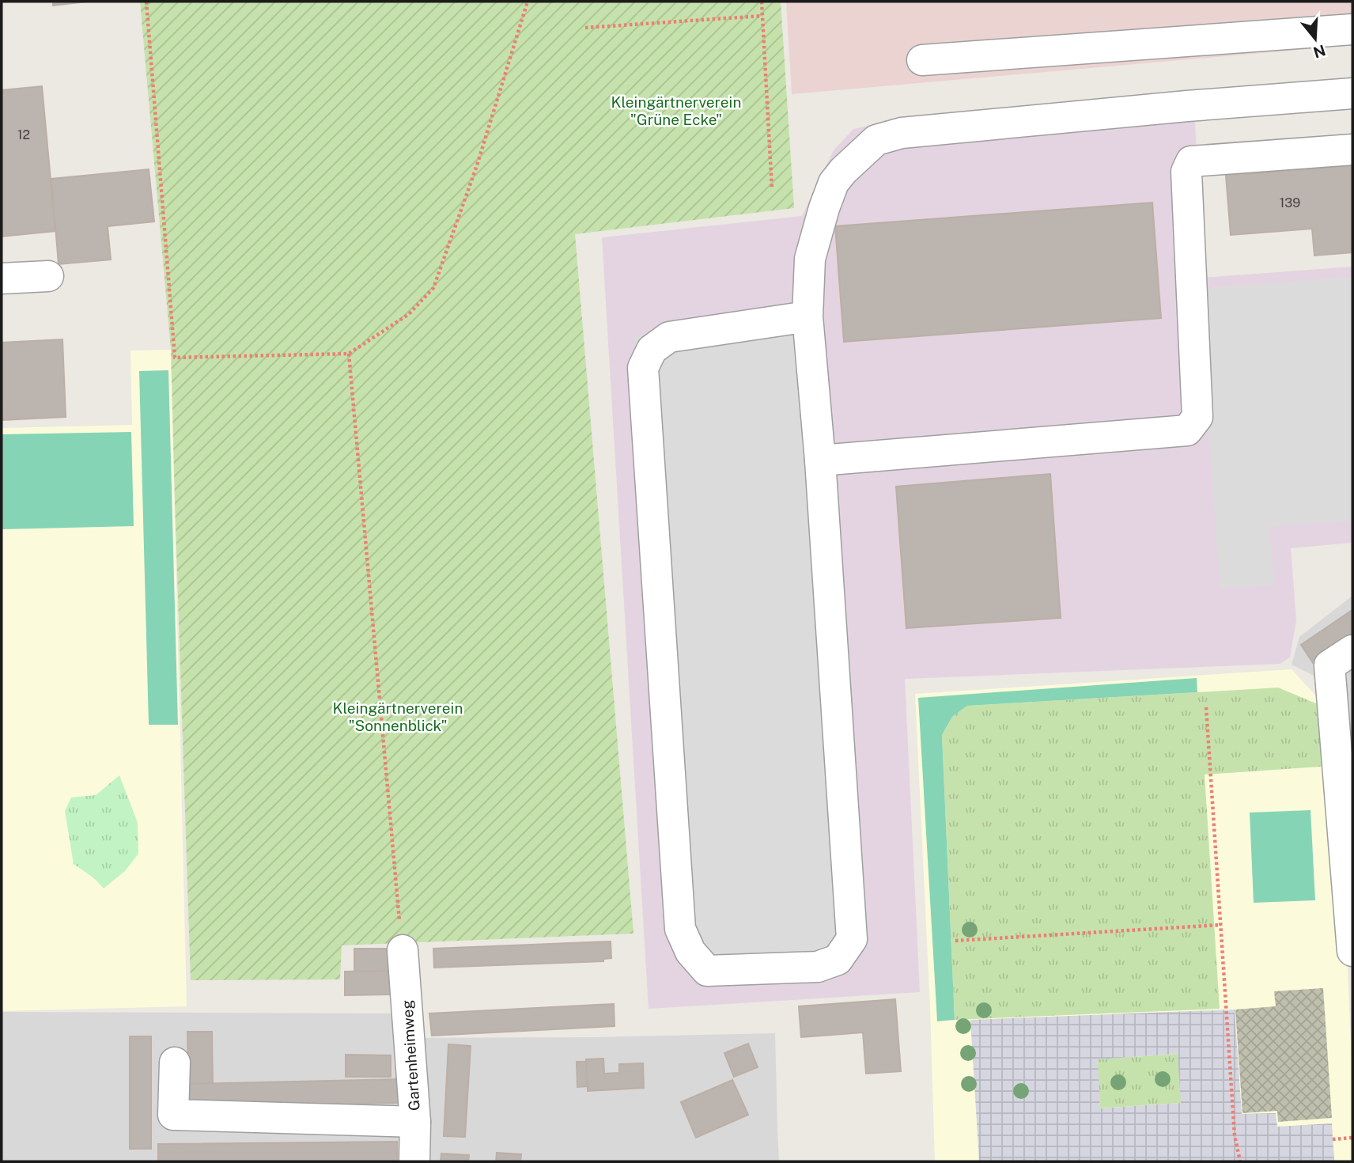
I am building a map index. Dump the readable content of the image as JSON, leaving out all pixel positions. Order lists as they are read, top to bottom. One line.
{"streets":{"street":["Gartenheimweg"]},"parks":["Kleingärtnerverein \"Grüne Ecke\"","Kleingärtnerverein \"Sonnenblick\""],"house_numbers":["12","139"],"north":"bottom"}
